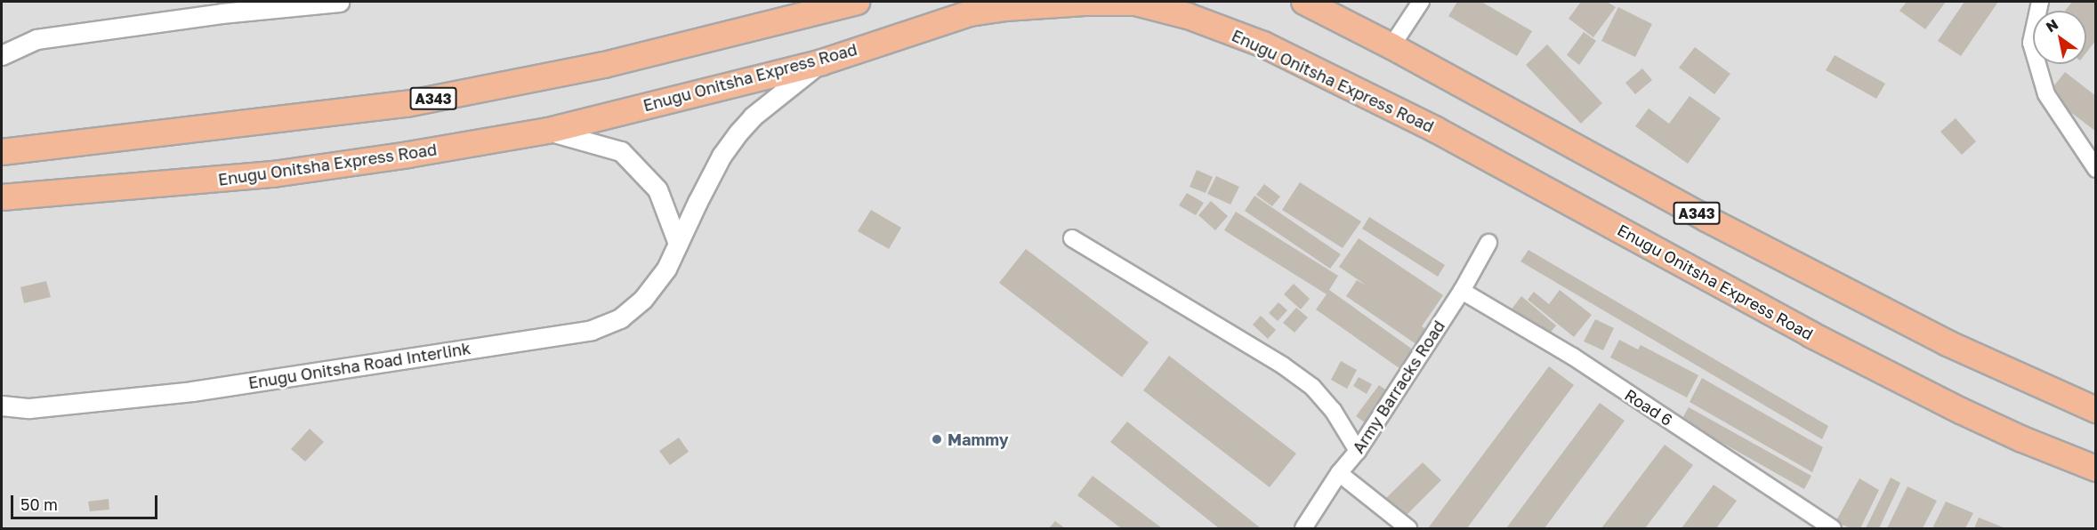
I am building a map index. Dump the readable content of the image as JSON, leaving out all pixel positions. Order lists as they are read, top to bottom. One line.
{"streets":{"highway":["Enugu Onitsha Express Road","A343"],"street":["Enugu Onitsha Road Interlink","Army Barracks Road","Road 6"]},"crossings":[["Enugu Onitsha Express Road","Enugu Onitsha Road Interlink"],["Army Barracks Road","Road 6"]],"places":["Mammy"],"scale_bar":"50 m","north":"top left"}
